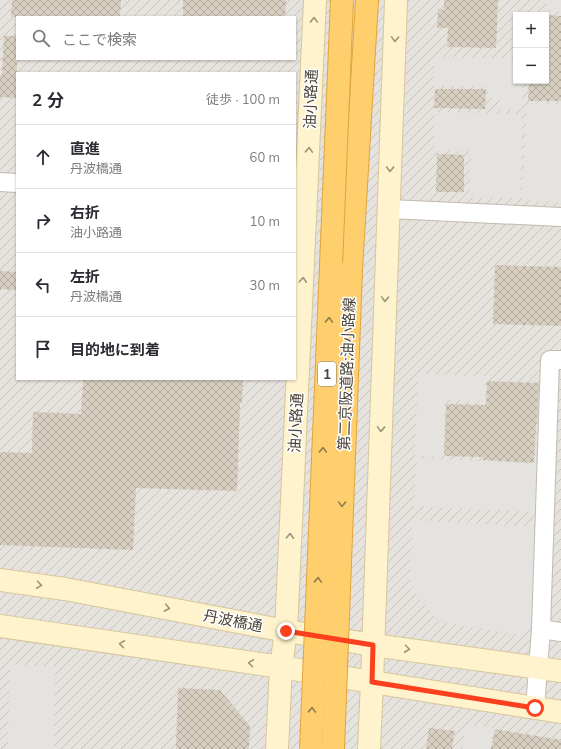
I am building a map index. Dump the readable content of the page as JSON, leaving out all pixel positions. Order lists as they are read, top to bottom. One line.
{"streets":{"highway":["1","第二京阪道路;油小路線"],"street":["油小路通","丹波橋通"]},"crossings":[["油小路通","丹波橋通"]],"page":{"map_buttons":["+","−"],"search":"ここで検索","heading":["2 分","徒歩 · 100 m"],"list":[["直進","丹波橋通","60 m"],["右折","油小路通","10 m"],["左折","丹波橋通","30 m"],"目的地に到着"]}}
